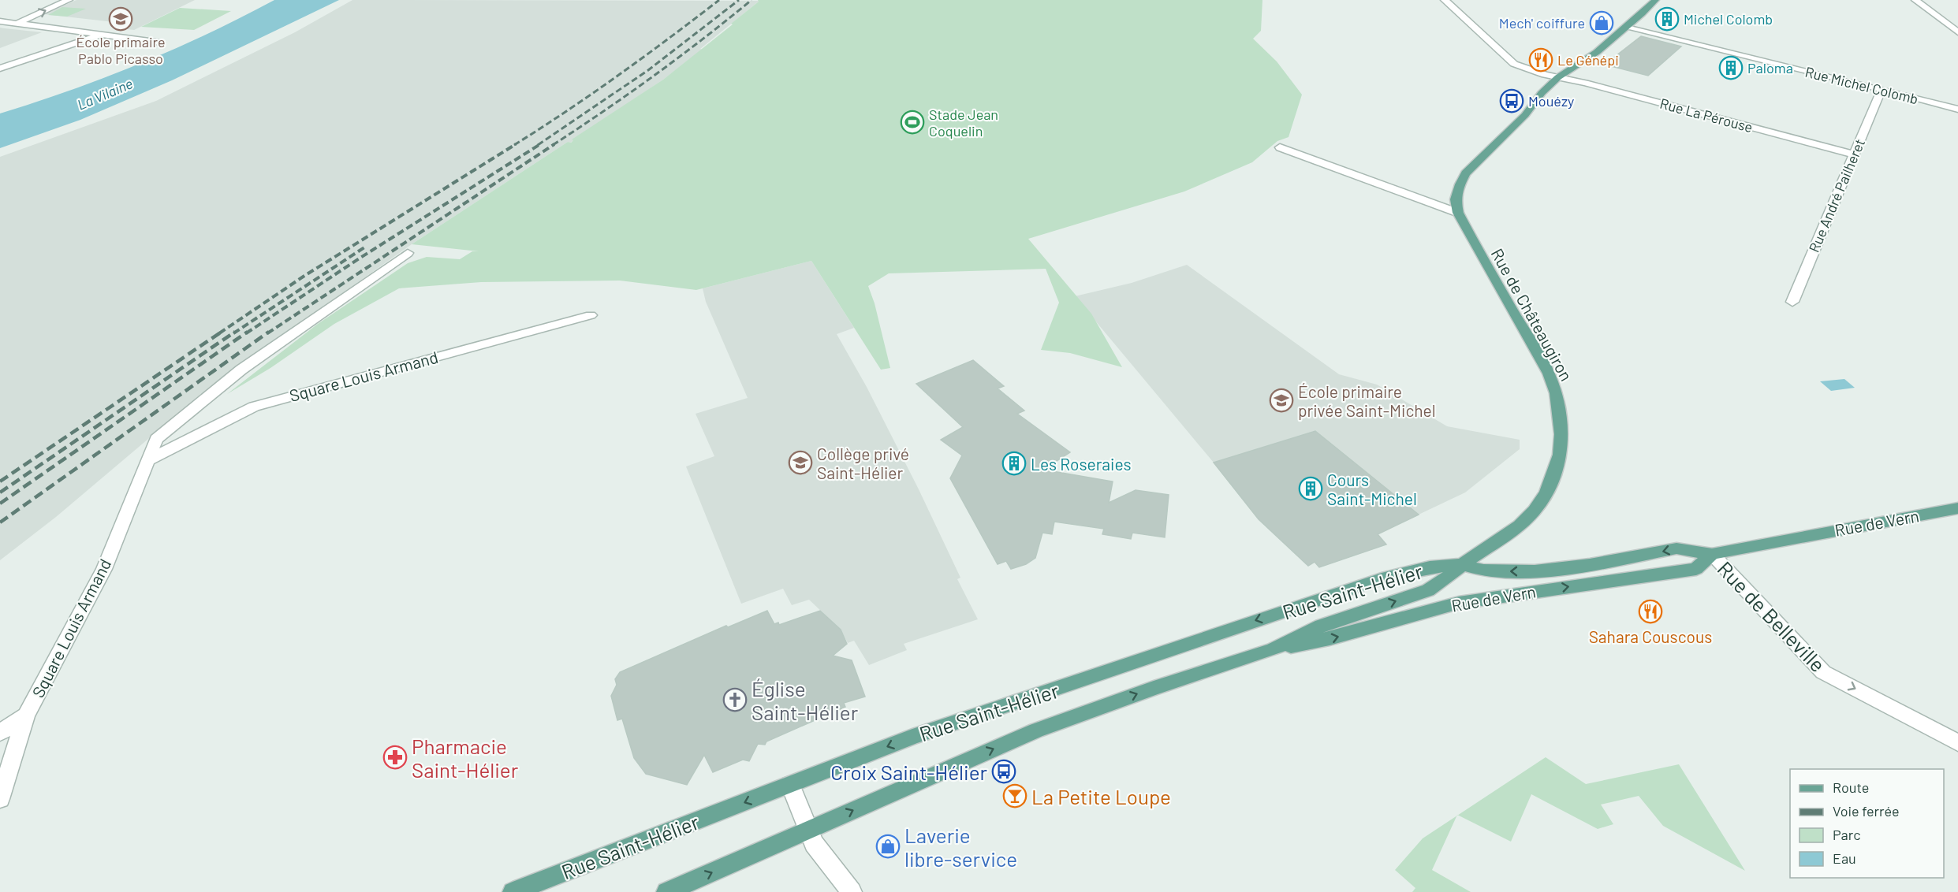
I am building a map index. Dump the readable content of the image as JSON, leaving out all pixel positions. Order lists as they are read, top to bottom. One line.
{"streets":{"main road":["Rue de Châteaugiron","Rue de Vern","Rue Saint-Hélier"],"street":["Rue Michel Colomb","Rue La Pérouse","Rue André Pailheret","Square Louis Armand","Rue de Belleville"]},"crossings":[["Rue Michel Colomb","Rue André Pailheret"],["Rue Michel Colomb","Rue de Châteaugiron"],["Rue La Pérouse","Rue André Pailheret"],["Rue La Pérouse","Rue de Châteaugiron"],["Rue de Châteaugiron","Rue de Vern"],["Rue de Châteaugiron","Rue Saint-Hélier"],["Rue de Vern","Rue Saint-Hélier"],["Rue de Vern","Rue de Belleville"]],"one_way":["Rue de Belleville"],"water":["La Vilaine"],"places":{"school or university":["École primaire Pablo Picasso","École primaire privée Saint-Michel","Collège privé Saint-Hélier"],"building":["Michel Colomb","Paloma","Les Roseraies","Cours Saint-Michel"],"shop":["Mech' coiffure","Laverie libre-service"],"restaurant":["Le Génépi","Sahara Couscous"],"bus stop":["Mouézy","Croix Saint-Hélier"],"sports":["Stade Jean Coquelin"],"church":["Église Saint-Hélier"],"pharmacy":["Pharmacie Saint-Hélier"],"bar":["La Petite Loupe"]},"legend":["Route","Voie ferrée","Parc","Eau"]}
